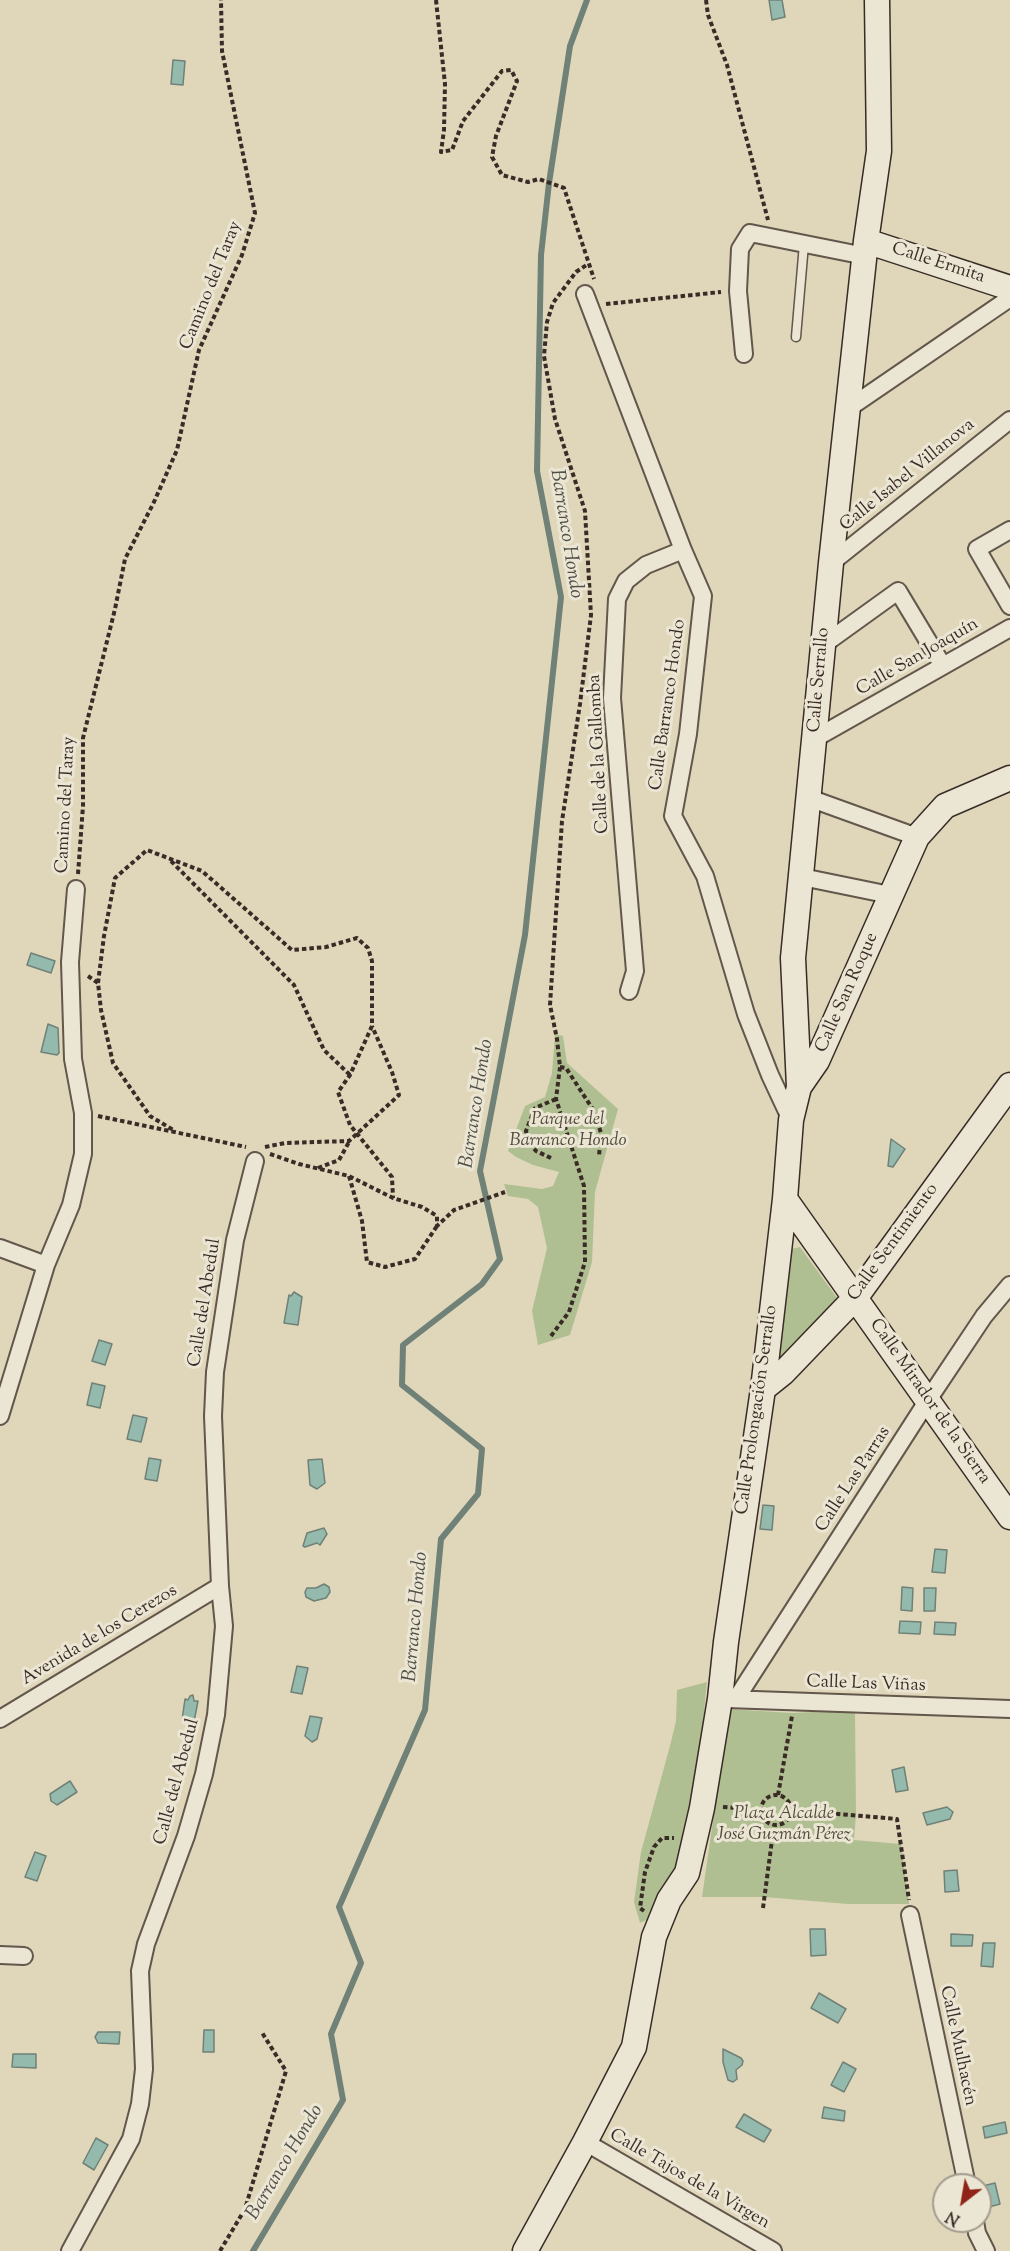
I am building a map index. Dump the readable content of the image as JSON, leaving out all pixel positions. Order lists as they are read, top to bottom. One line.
{"streets":{"street":["Calle Ermita","Calle Isabel Villanova","Calle San Joaquín","Calle Serrallo","Calle Barranco Hondo","Calle de la Gallomba","Calle San Roque","Calle Sentimiento","Calle del Abedul","Calle Mirador de la Sierra","Calle Prolongación Serrallo","Calle Las Parras","Avenida de los Cerezos","Calle Las Viñas","Calle Mulhacén","Calle Tajos de la Virgen"],"path":["Camino del Taray"]},"crossings":[["Calle Ermita","Calle Serrallo"],["Calle Isabel Villanova","Calle Serrallo"],["Calle San Joaquín","Calle Serrallo"],["Calle Serrallo","Calle Barranco Hondo"],["Calle Serrallo","Calle San Roque"],["Calle Serrallo","Calle Prolongación Serrallo"],["Calle Barranco Hondo","Calle de la Gallomba"],["Calle Barranco Hondo","Calle Prolongación Serrallo"],["Calle Sentimiento","Calle Mirador de la Sierra"],["Calle Sentimiento","Calle Prolongación Serrallo"],["Calle del Abedul","Avenida de los Cerezos"],["Calle Mirador de la Sierra","Calle Prolongación Serrallo"],["Calle Mirador de la Sierra","Calle Las Parras"],["Calle Prolongación Serrallo","Calle Las Parras"],["Calle Prolongación Serrallo","Calle Las Viñas"],["Calle Prolongación Serrallo","Calle Tajos de la Virgen"],["Calle Las Parras","Calle Las Viñas"]],"water":["Barranco Hondo"],"parks":["Parque del Barranco Hondo","Plaza Alcalde José Guzmán Pérez"],"north":"bottom left"}
